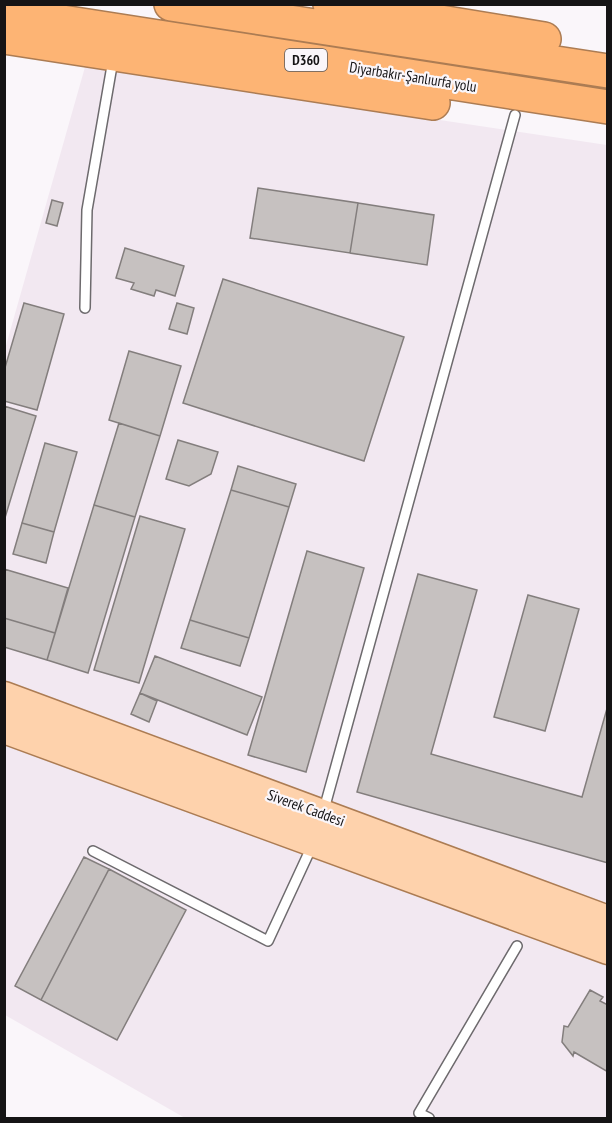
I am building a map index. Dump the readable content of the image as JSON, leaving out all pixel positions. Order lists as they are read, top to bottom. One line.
{"streets":{"highway":["D360","Diyarbakır-Şanlıurfa yolu"],"main road":["Siverek Caddesi"]}}
